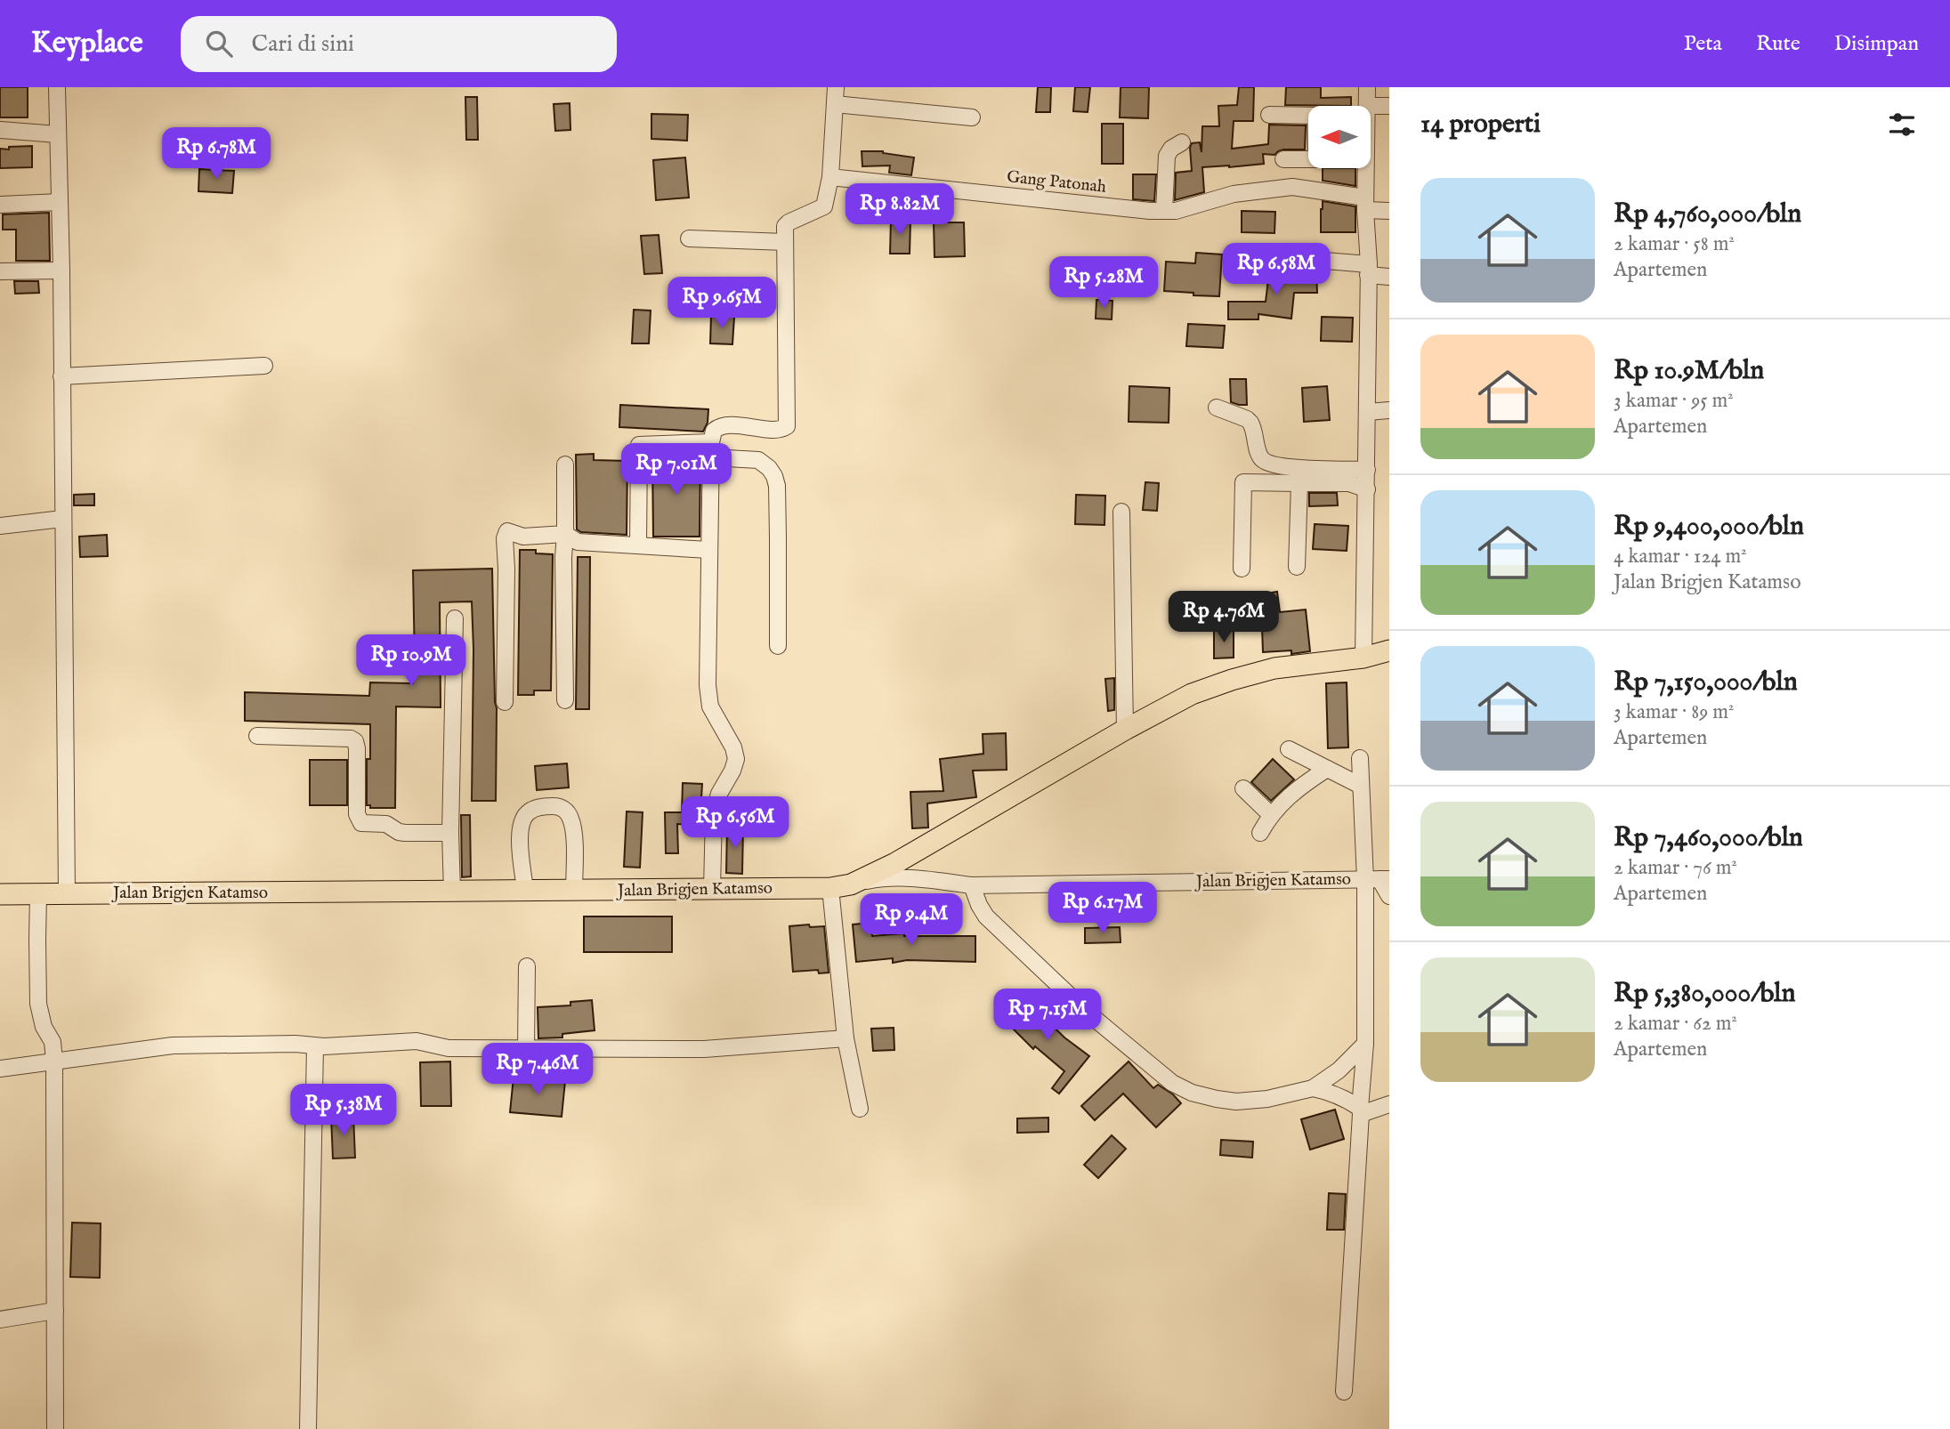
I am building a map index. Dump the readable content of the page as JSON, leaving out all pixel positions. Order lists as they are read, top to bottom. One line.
{"streets":{"main road":["Jalan Brigjen Katamso"],"street":["Gang Patonah"]},"north":"left","page":{"header":"Keyplace","search":"Cari di sini","nav":["Peta","Rute","Disimpan"],"heading":"14 properti","price":["Rp 6.78M","Rp 8.82M","Rp 6.58M","Rp 5.28M","Rp 9.65M","Rp 7.01M","Rp 4.76M","Rp 10.9M","Rp 6.56M","Rp 6.17M","Rp 9.4M","Rp 7.15M","Rp 7.46M","Rp 5.38M"],"list":[{"name":"Rp 4,760,000/bln","note":"2 kamar · 58 m² · Apartemen"},{"name":"Rp 10.9M/bln","note":"3 kamar · 95 m² · Apartemen"},{"name":"Rp 9,400,000/bln","note":"4 kamar · 124 m² · Jalan Brigjen Katamso"},{"name":"Rp 7,150,000/bln","note":"3 kamar · 89 m² · Apartemen"},{"name":"Rp 7,460,000/bln","note":"2 kamar · 76 m² · Apartemen"},{"name":"Rp 5,380,000/bln","note":"2 kamar · 62 m² · Apartemen"}]}}
